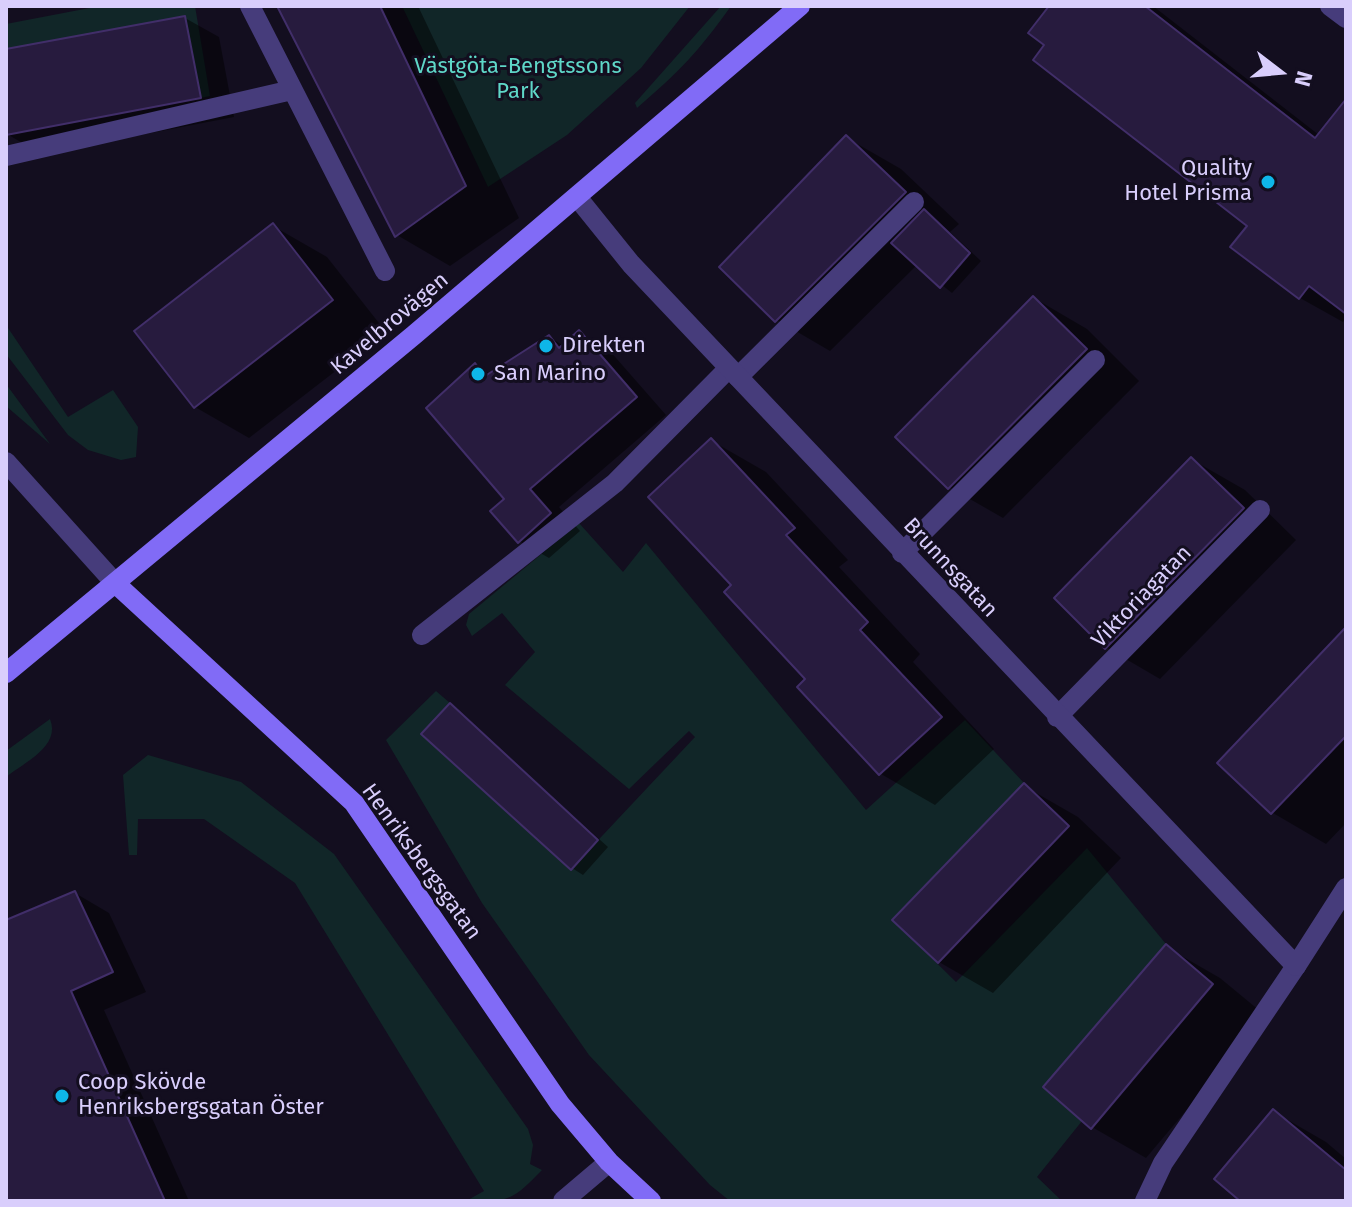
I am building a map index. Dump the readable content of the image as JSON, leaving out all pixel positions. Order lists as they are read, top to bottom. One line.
{"streets":{"main road":["Kavelbrovägen","Henriksbergsgatan"],"street":["Brunnsgatan","Viktoriagatan"]},"crossings":[["Kavelbrovägen","Brunnsgatan"],["Kavelbrovägen","Henriksbergsgatan"],["Brunnsgatan","Viktoriagatan"]],"parks":["Västgöta-Bengtssons Park"],"places":["Quality Hotel Prisma","Direkten","San Marino","Coop Skövde Henriksbergsgatan Öster"],"north":"right"}
